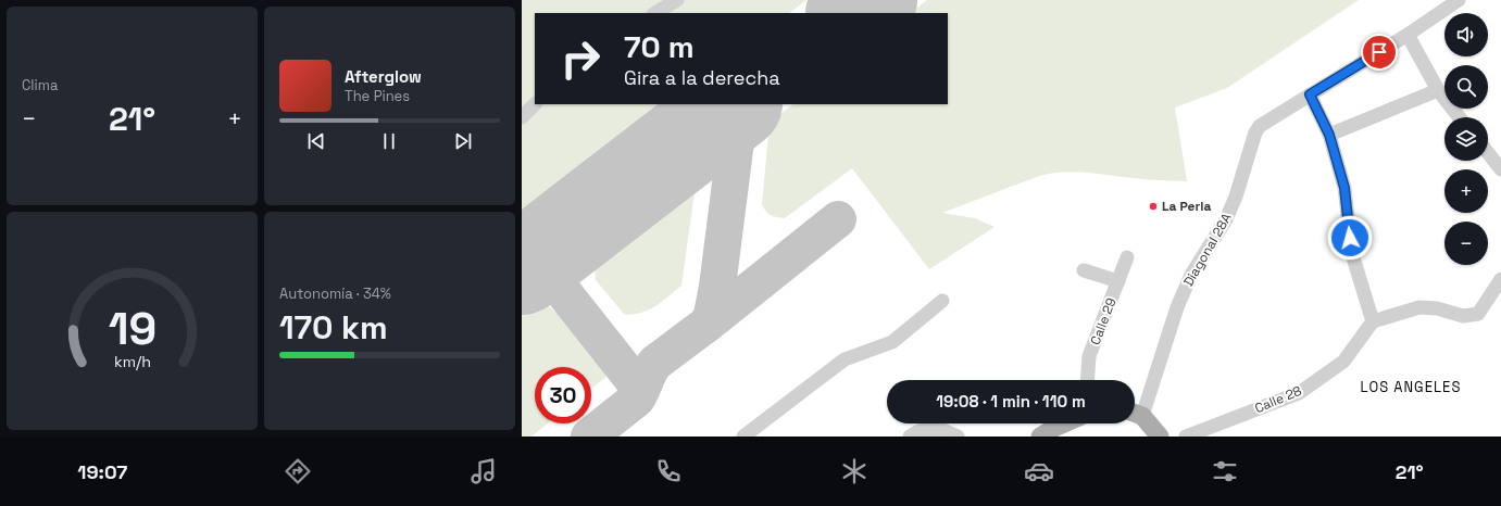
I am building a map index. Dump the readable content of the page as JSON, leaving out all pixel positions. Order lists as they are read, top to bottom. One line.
{"streets":{"street":["Diagonal 28A","Calle 29","Calle 28"]},"districts":["LOS ANGELES"],"places":["La Perla"],"page":{"tile":["Clima",["Autonomía · 34%","170 km"]],"map_buttons":["+","−"],"turn":["70 m","Gira a la derecha"],"song":["Afterglow","The Pines"],"heat":["−","21°","+"],"limit":"30","trip":"19:08 · 1 min · 110 m","tabs":["19:07","21°"],"gauge":["19","km/h"]}}
